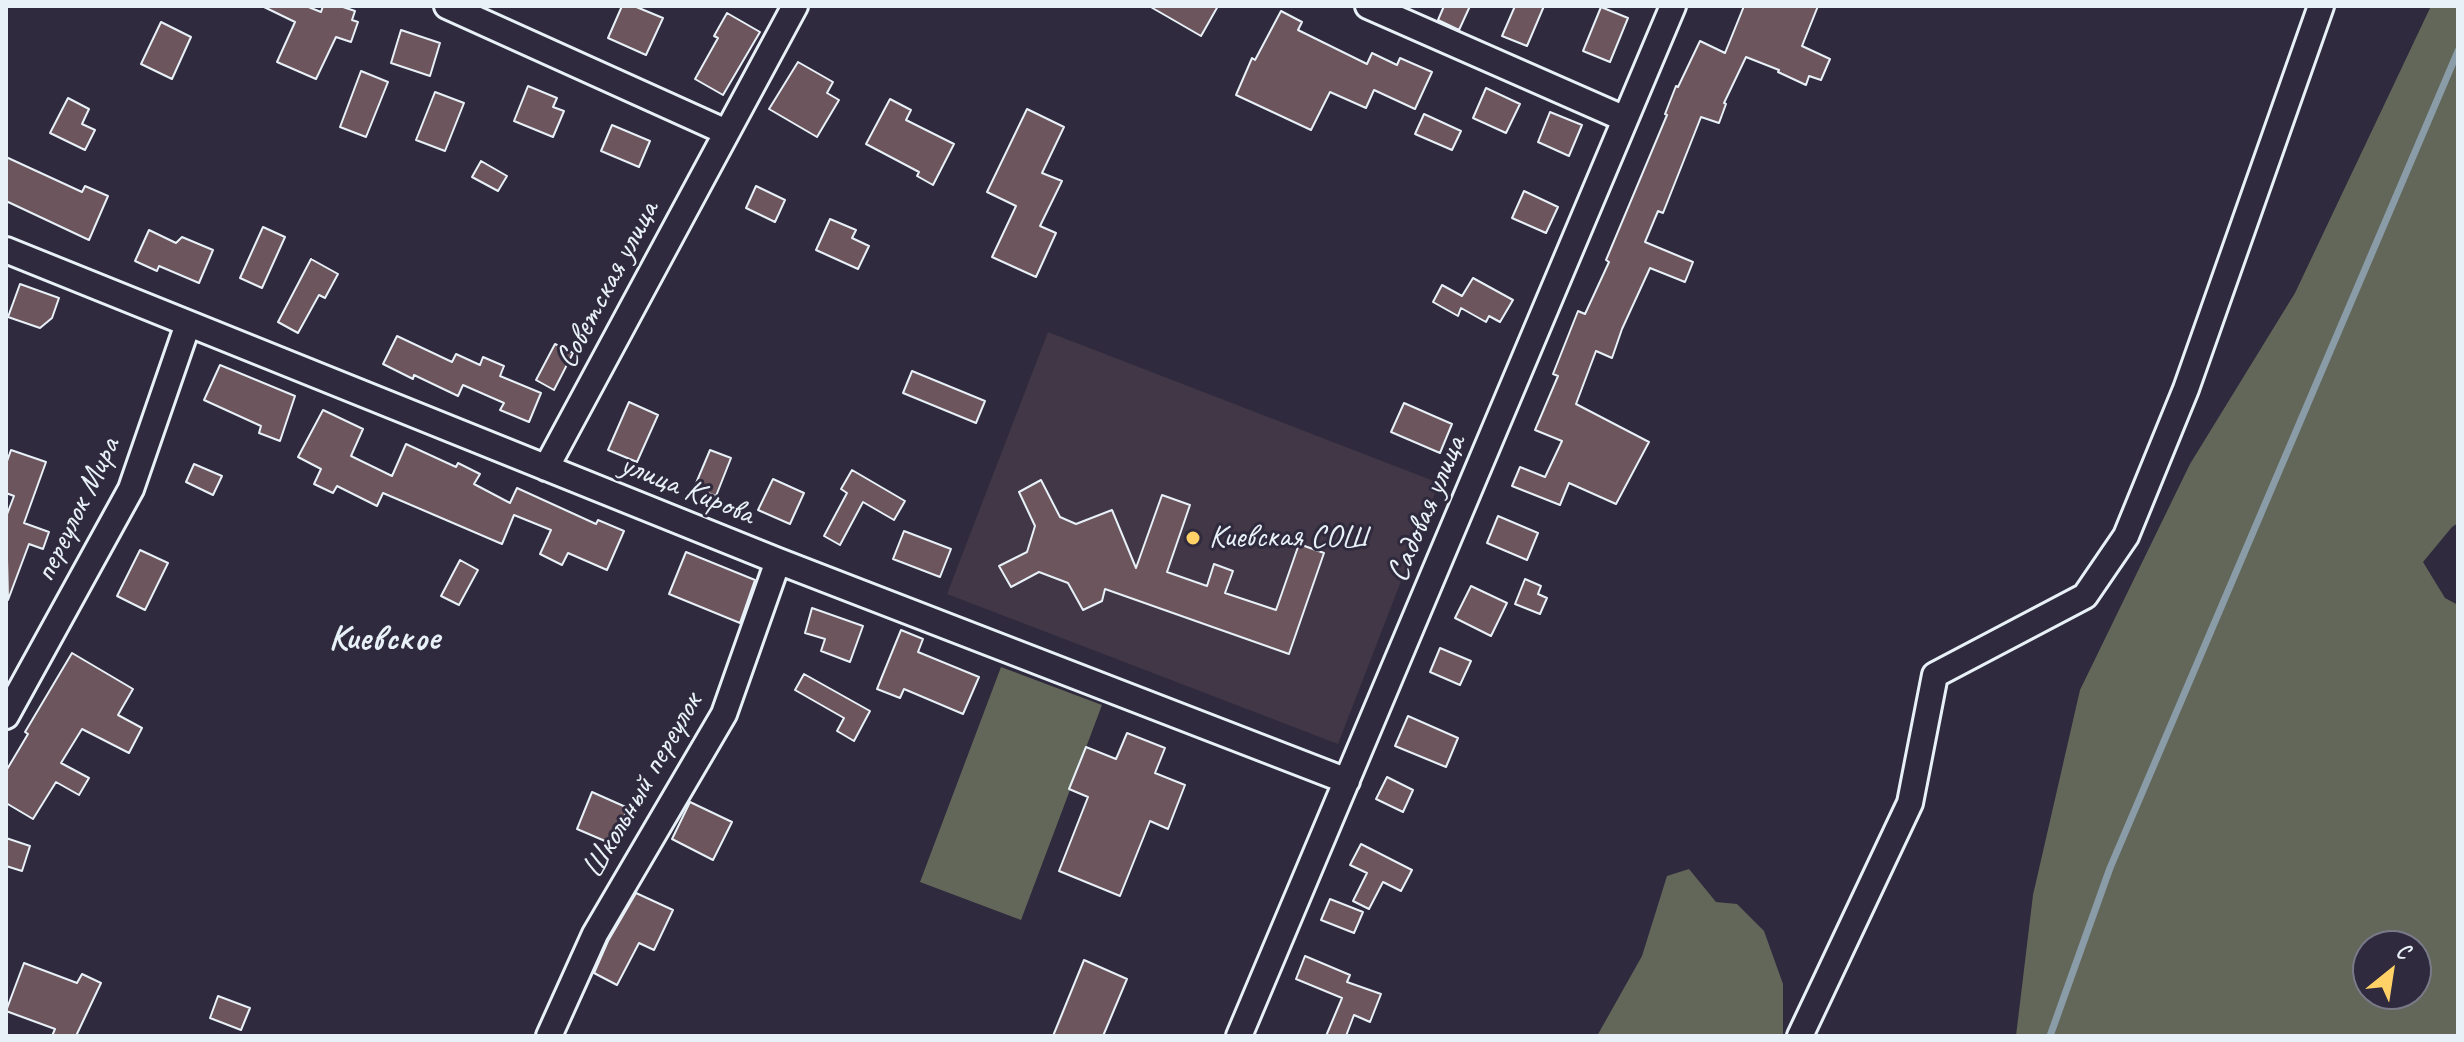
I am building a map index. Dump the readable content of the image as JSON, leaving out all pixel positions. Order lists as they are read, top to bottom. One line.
{"streets":{"street":["Советская улица","улица Кирова","Садовая улица","переулок Мира","Школьный переулок"]},"crossings":[["Советская улица","улица Кирова"],["улица Кирова","Садовая улица"],["улица Кирова","переулок Мира"],["улица Кирова","Школьный переулок"]],"districts":["Киевское"],"places":["Киевская СОШ"],"north":"top right"}
